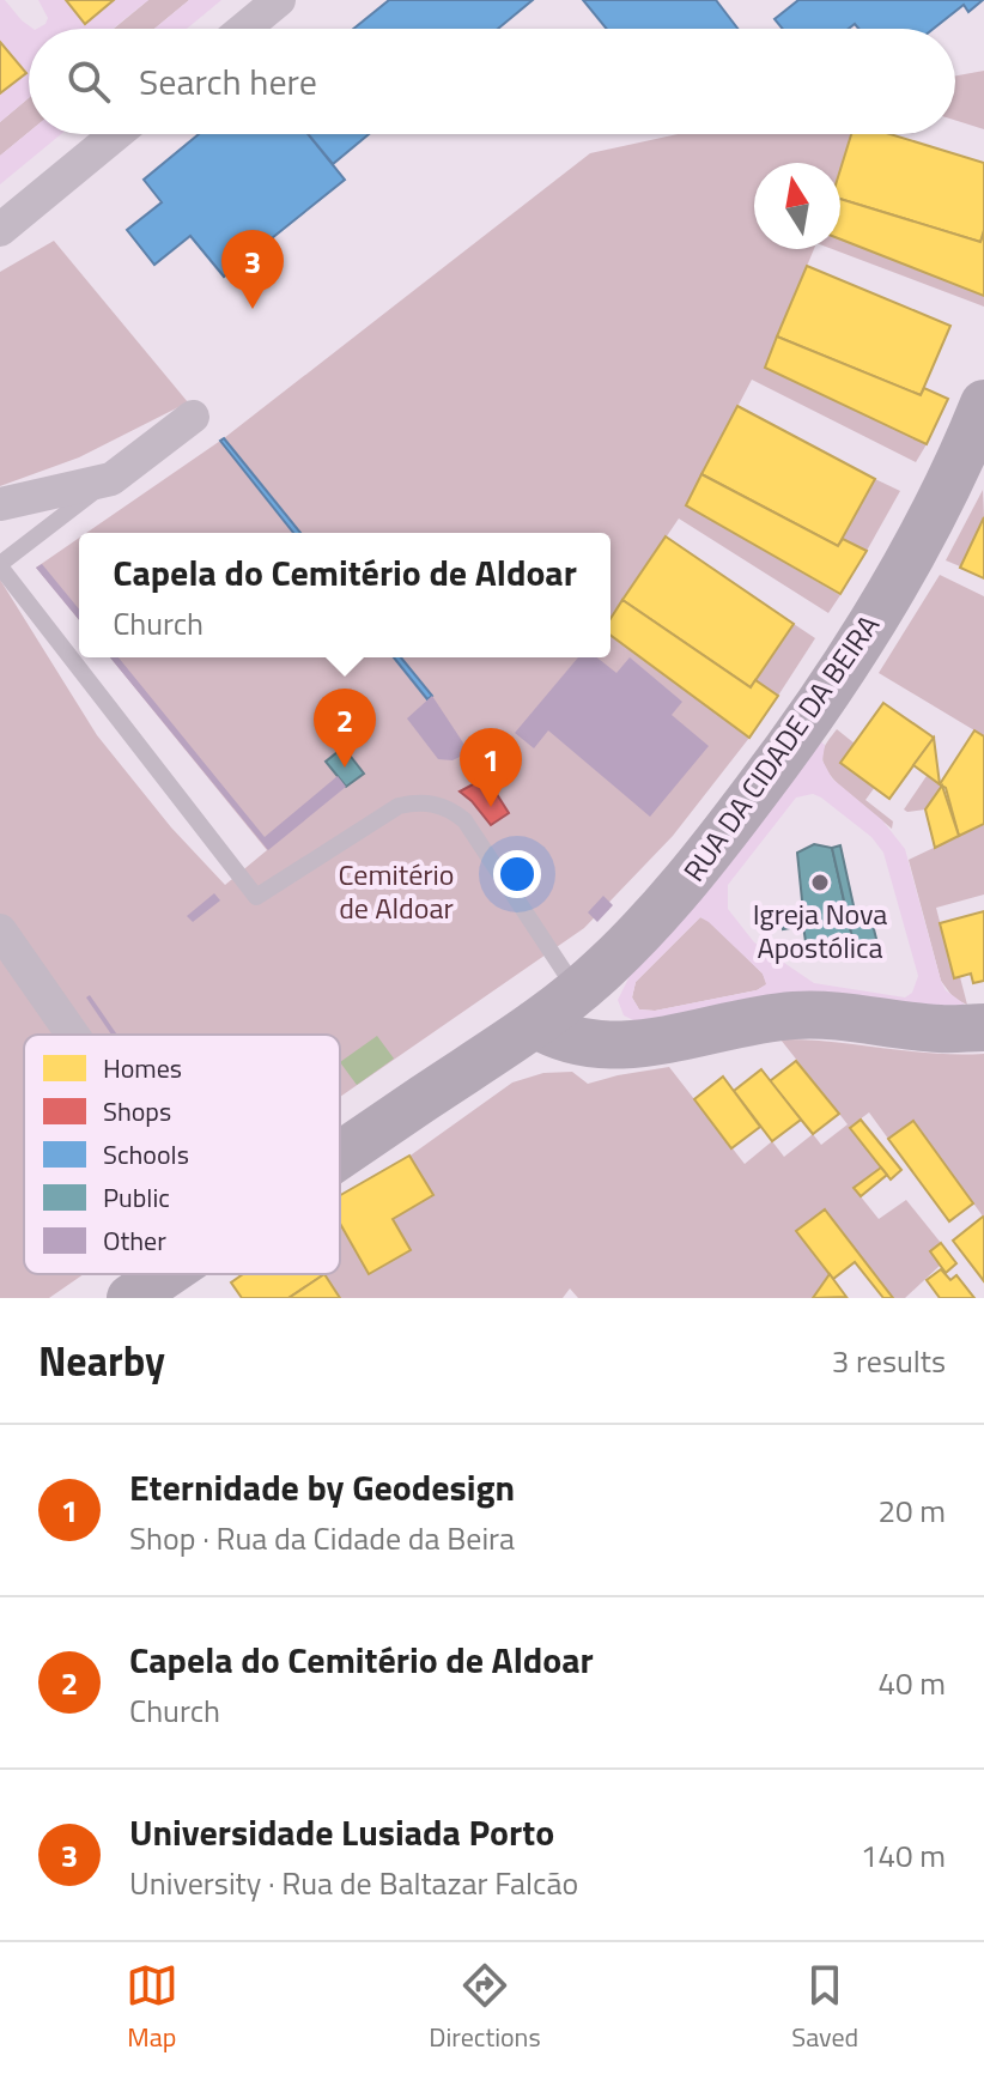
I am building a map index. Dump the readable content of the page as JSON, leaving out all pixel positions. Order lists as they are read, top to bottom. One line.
{"streets":{"street":["RUA DA CIDADE DA BEIRA"]},"parks":["Cemitério de Aldoar"],"places":["Igreja Nova Apostólica"],"legend":["Homes","Shops","Schools","Public","Other"],"north":"top","page":{"search":"Search here","pins":["3","2","1"],"popup":["Capela do Cemitério de Aldoar","Church"],"heading":["Nearby","3 results"],"list":[{"mark":"1","name":"Eternidade by Geodesign","note":"Shop · Rua da Cidade da Beira","value":"20 m"},{"mark":"2","name":"Capela do Cemitério de Aldoar","note":"Church","value":"40 m"},{"mark":"3","name":"Universidade Lusiada Porto","note":"University · Rua de Baltazar Falcão","value":"140 m"}],"nav":["Map","Directions","Saved"]}}
